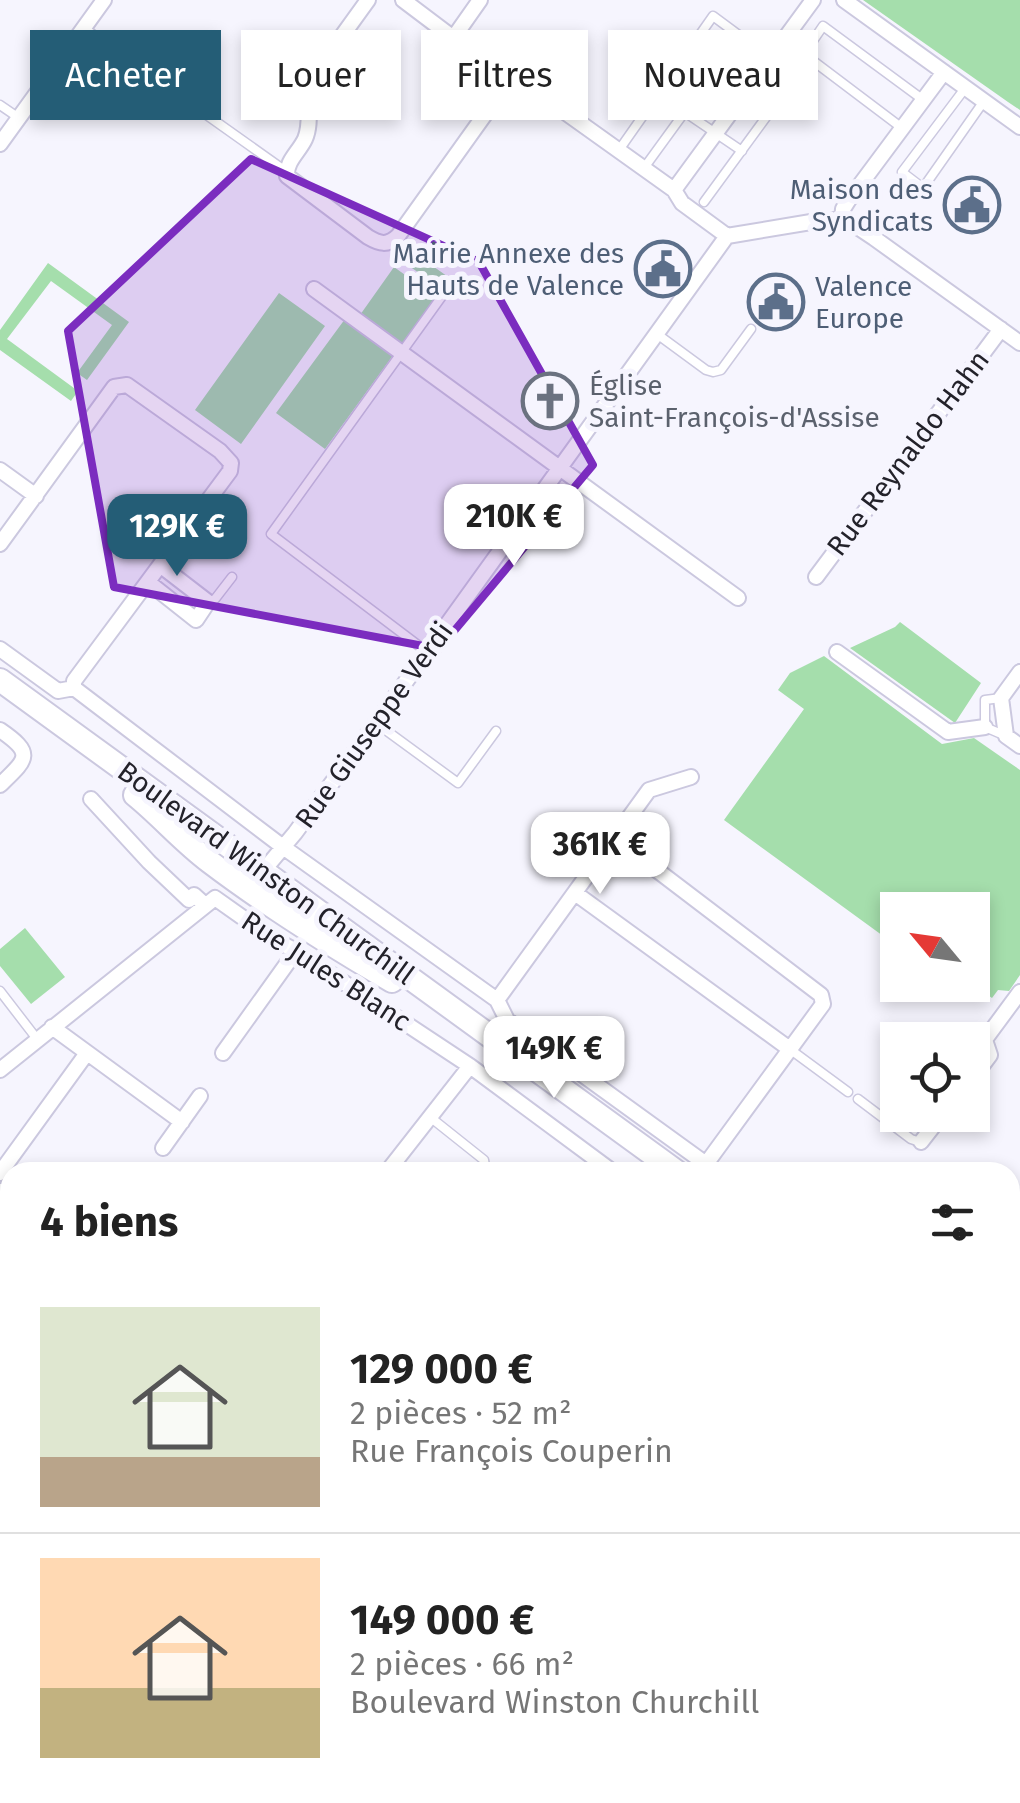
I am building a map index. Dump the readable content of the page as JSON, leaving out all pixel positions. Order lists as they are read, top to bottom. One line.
{"streets":{"main road":["Boulevard Winston Churchill"],"street":["Rue Reynaldo Hahn","Rue Giuseppe Verdi","Rue Jules Blanc"]},"crossings":[["Rue Giuseppe Verdi","Boulevard Winston Churchill"]],"places":{"public building":["Maison des Syndicats","Mairie Annexe des Hauts de Valence","Valence Europe"],"church":["Église Saint-François-d'Assise"]},"north":"top left","page":{"chip":["Acheter","Louer","Filtres","Nouveau"],"price":["210K €","129K €","361K €","149K €"],"heading":"4 biens","list":[{"name":"129 000 €","note":"2 pièces · 52 m² · Rue François Couperin"},{"name":"149 000 €","note":"2 pièces · 66 m² · Boulevard Winston Churchill"}]}}
